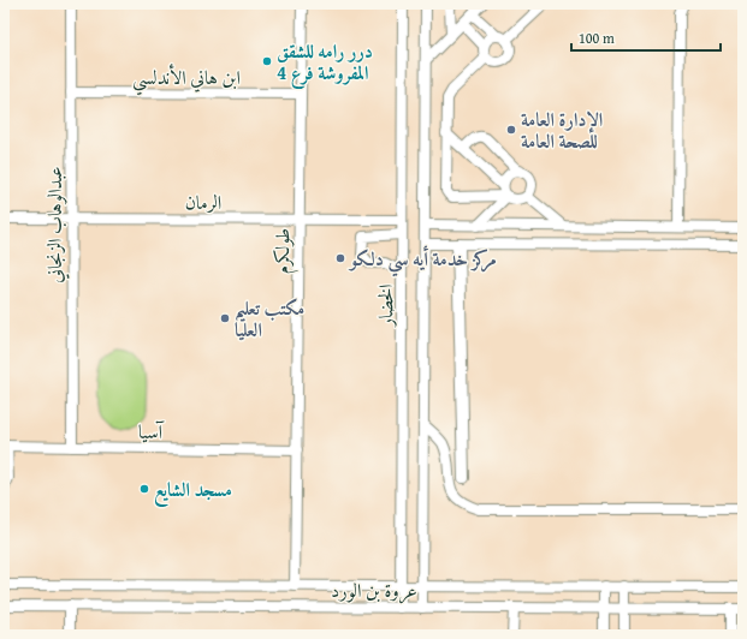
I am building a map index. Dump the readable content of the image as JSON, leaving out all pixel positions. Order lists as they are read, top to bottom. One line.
{"streets":{"street":["ابن هاني الأندلسي","الرمان","عبدالوهاب الزنجاني","طولكرم","الخضار","آسيا","عروة بن الورد"]},"crossings":[["ابن هاني الأندلسي","عبدالوهاب الزنجاني"],["ابن هاني الأندلسي","طولكرم"],["الرمان","عبدالوهاب الزنجاني"],["الرمان","طولكرم"],["الرمان","الخضار"],["عبدالوهاب الزنجاني","آسيا"],["طولكرم","آسيا"],["طولكرم","عروة بن الورد"],["الخضار","عروة بن الورد"]],"places":["درر رامه للشقق المفروشة فرع 4","الإدارة العامة للصحة العامة","مركز خدمة أيه سي دلكو","مكتب تعليم العليا","مسجد الشايع"],"scale_bar":"100 m"}
